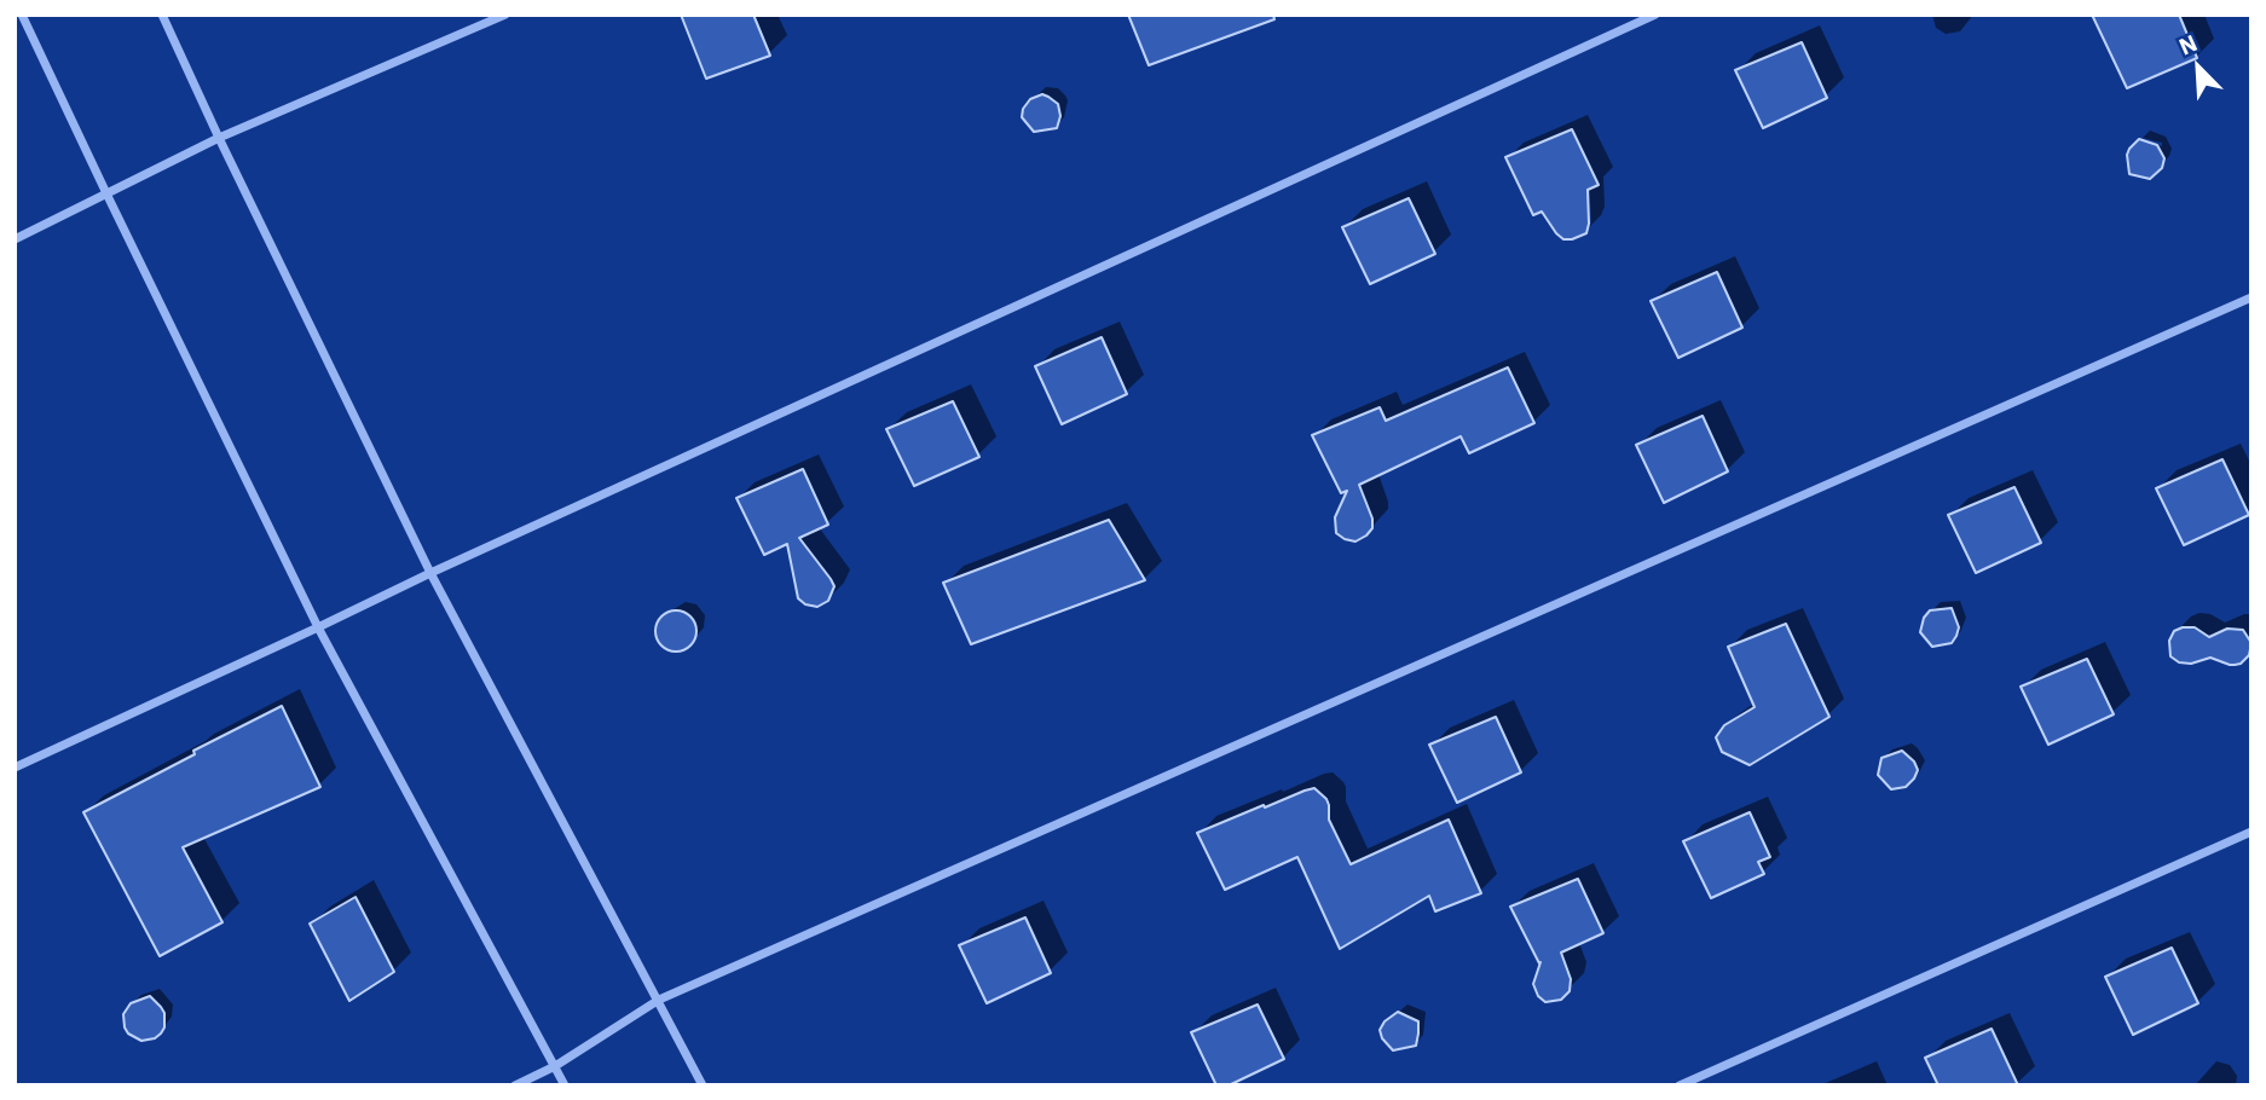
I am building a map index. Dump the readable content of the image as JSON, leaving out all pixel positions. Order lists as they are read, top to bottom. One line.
{"north":"top left"}
